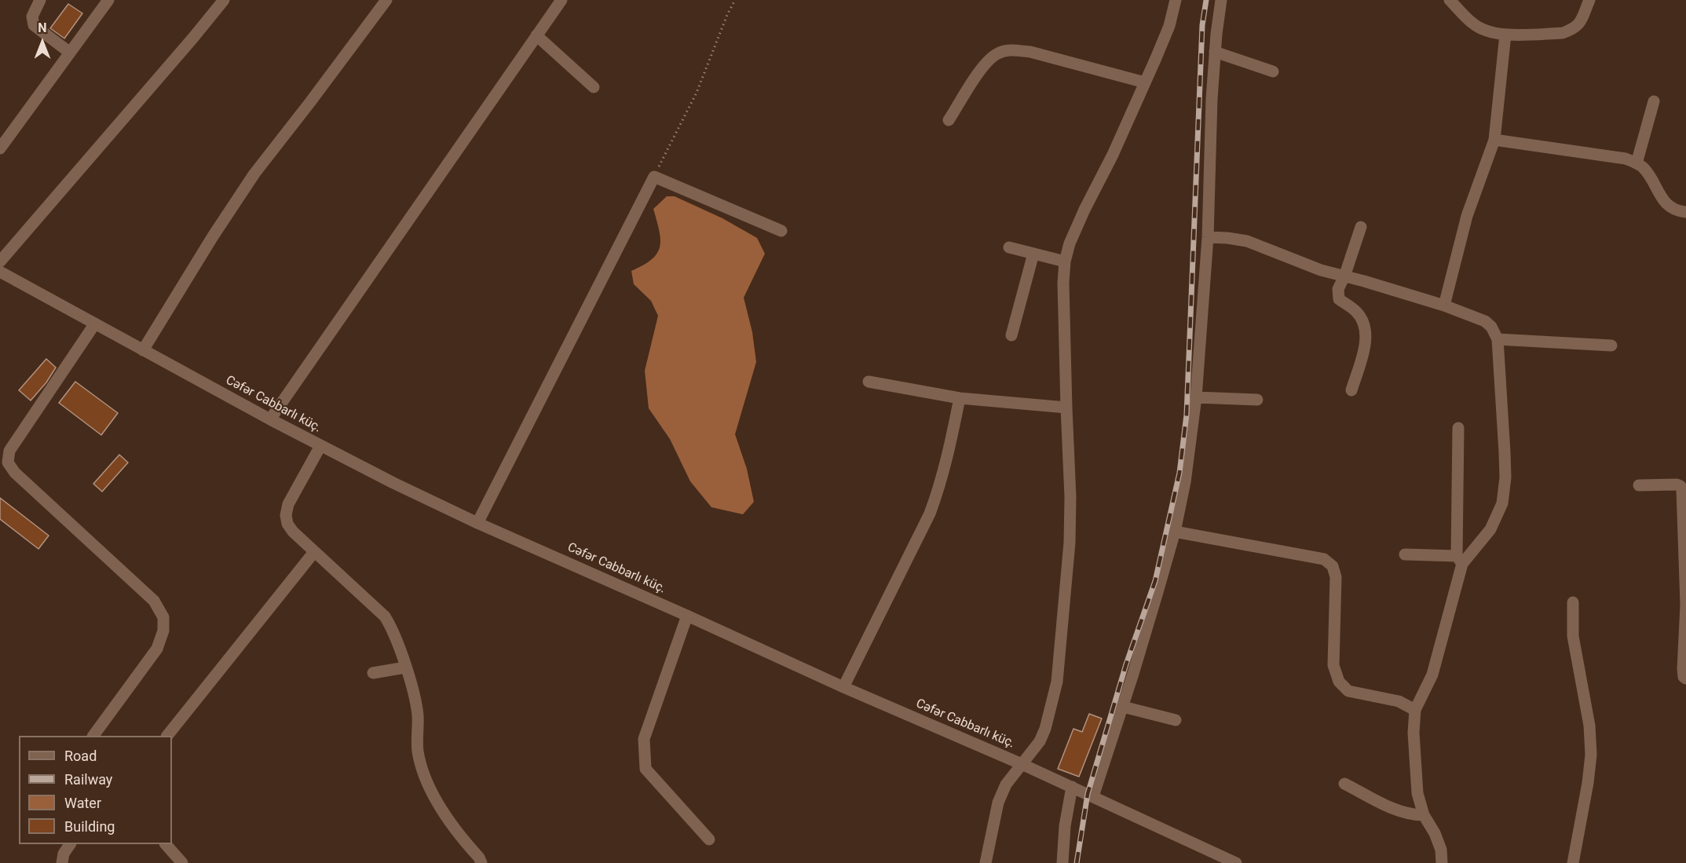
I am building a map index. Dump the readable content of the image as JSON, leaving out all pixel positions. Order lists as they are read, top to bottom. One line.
{"streets":{"street":["Cəfər Cabbarlı küç."]},"legend":["Road","Railway","Water","Building"],"north":"top"}
